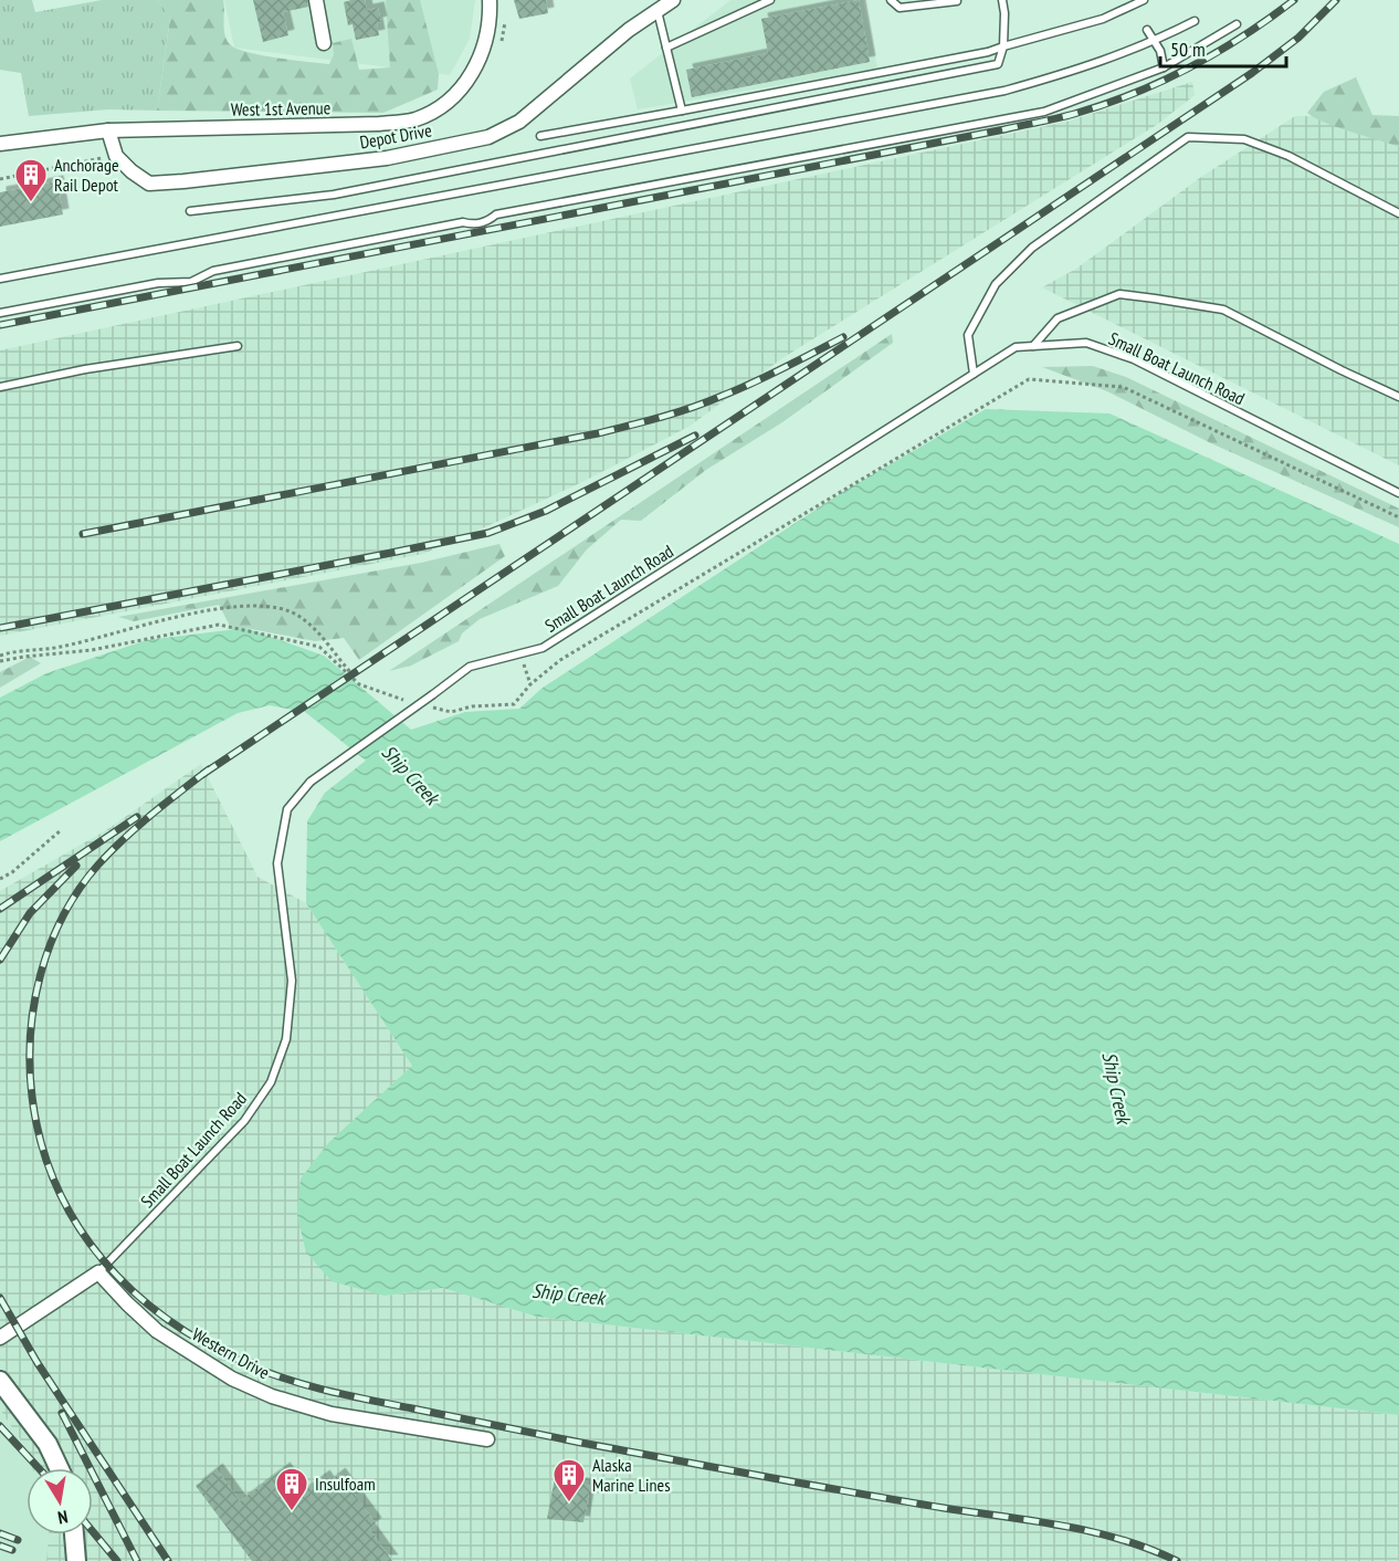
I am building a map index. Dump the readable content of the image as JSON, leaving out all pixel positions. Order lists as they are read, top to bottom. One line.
{"streets":{"street":["West 1st Avenue","Depot Drive","Western Drive"],"lane":["Small Boat Launch Road"]},"crossings":[["West 1st Avenue","Depot Drive"],["Small Boat Launch Road","Western Drive"]],"water":["Ship Creek"],"places":{"building":["Anchorage Rail Depot","Alaska Marine Lines","Insulfoam"]},"scale_bar":"50 m","north":"bottom"}
